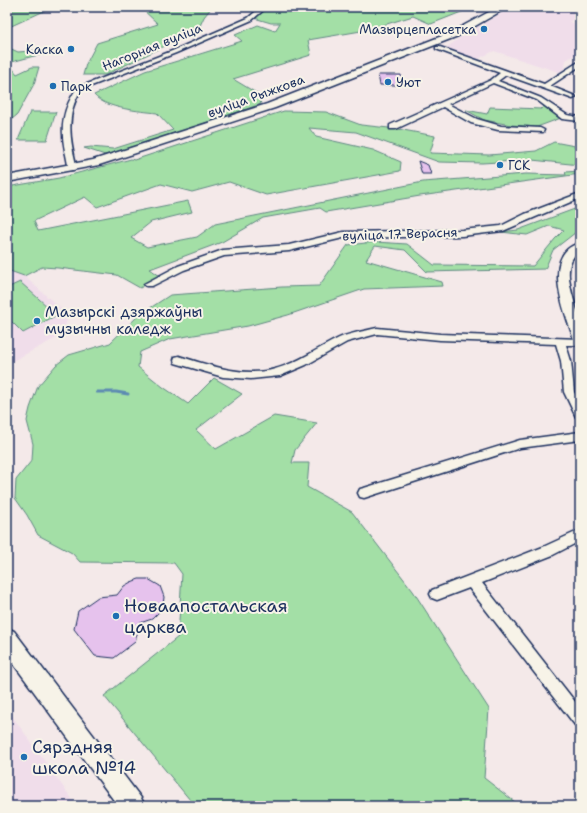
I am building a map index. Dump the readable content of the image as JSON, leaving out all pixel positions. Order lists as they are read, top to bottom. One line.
{"streets":{"main road":["вуліца Рыжкова"],"street":["Нагорная вуліца","вуліца 17 Верасня"]},"crossings":[["Нагорная вуліца","вуліца Рыжкова"]],"places":["Мазырцепласетка","Каска","Уют","Парк","ГСК","Мазырскі дзяржаўны музычны каледж","Новаапостальская царква","Сярэдняя школа №14"]}
